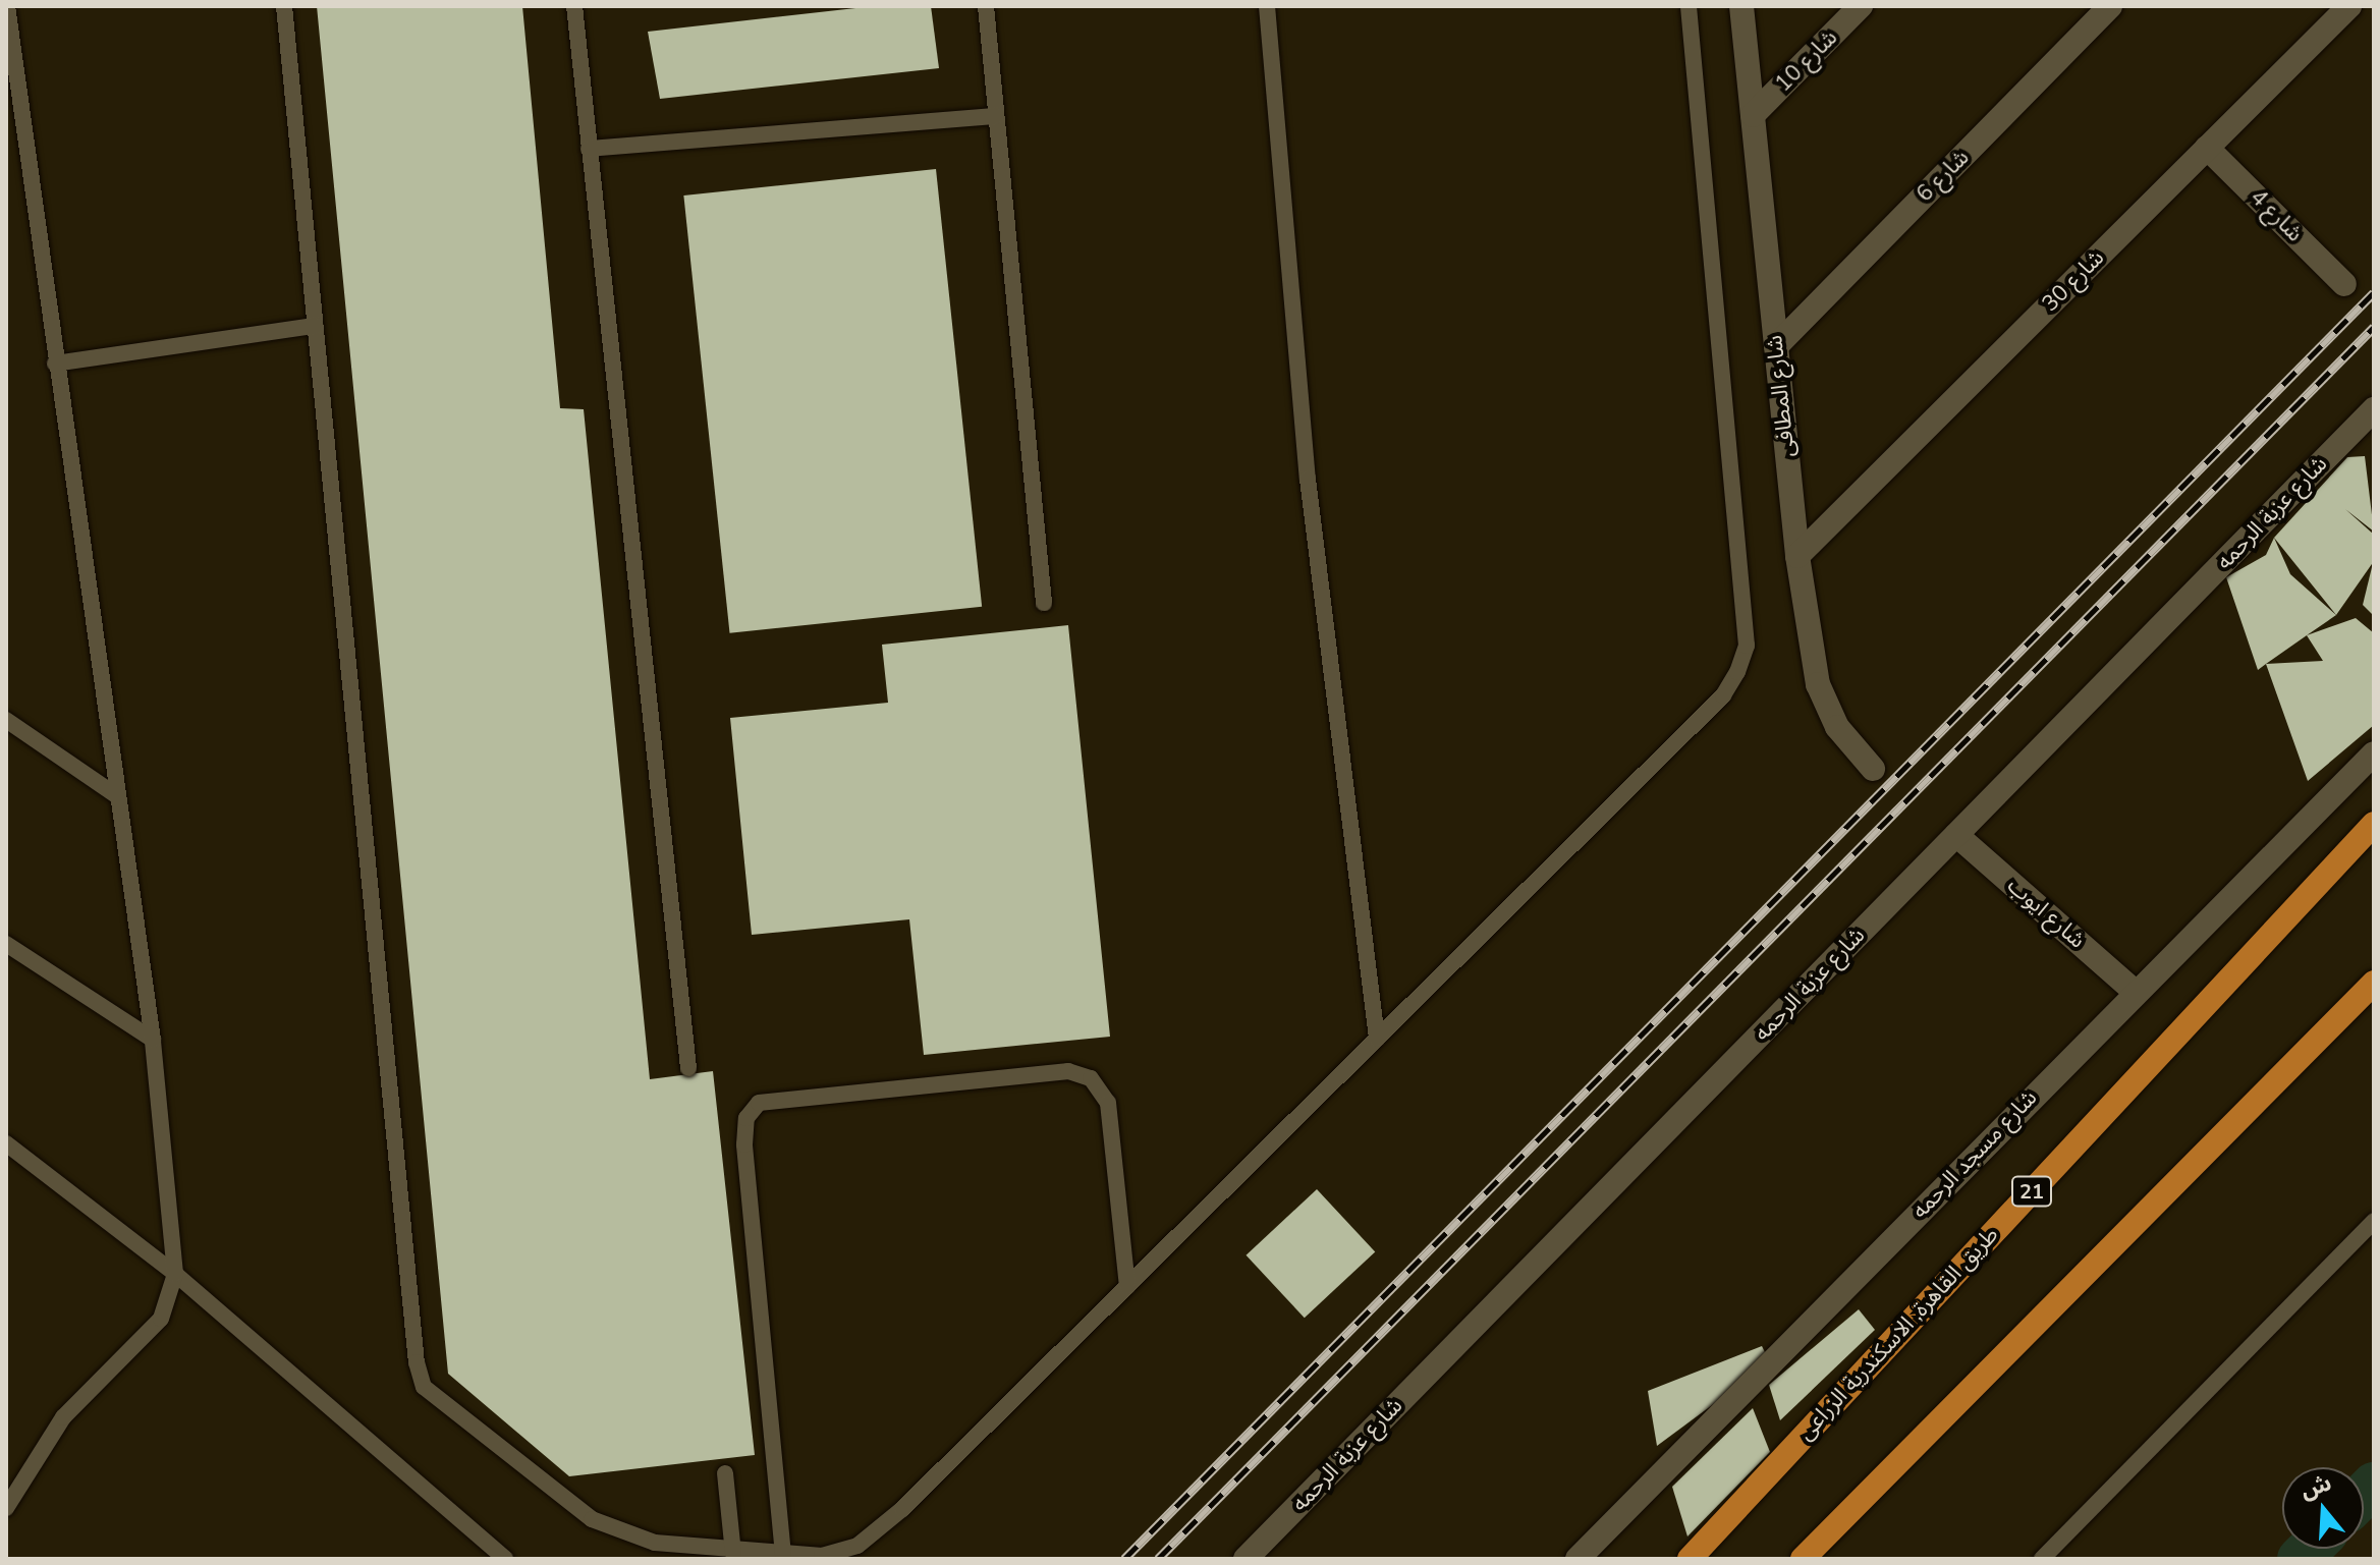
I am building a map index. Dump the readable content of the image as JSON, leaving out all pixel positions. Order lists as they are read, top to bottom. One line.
{"streets":{"highway":["21","طريق القاهرة, الاسكندرية الزراعى"],"street":["شارع 10","شارع 6","شارع 4","شارع 30","شارع المطافى","شارع عزبة الرحمه","شارع ايوب","شارع مسجد الرحمه"]},"crossings":[["شارع 10","شارع المطافى"],["شارع 6","شارع المطافى"],["شارع 4","شارع 30"],["شارع 30","شارع المطافى"],["شارع عزبة الرحمه","شارع ايوب"],["شارع ايوب","شارع مسجد الرحمه"]],"north":"top"}
